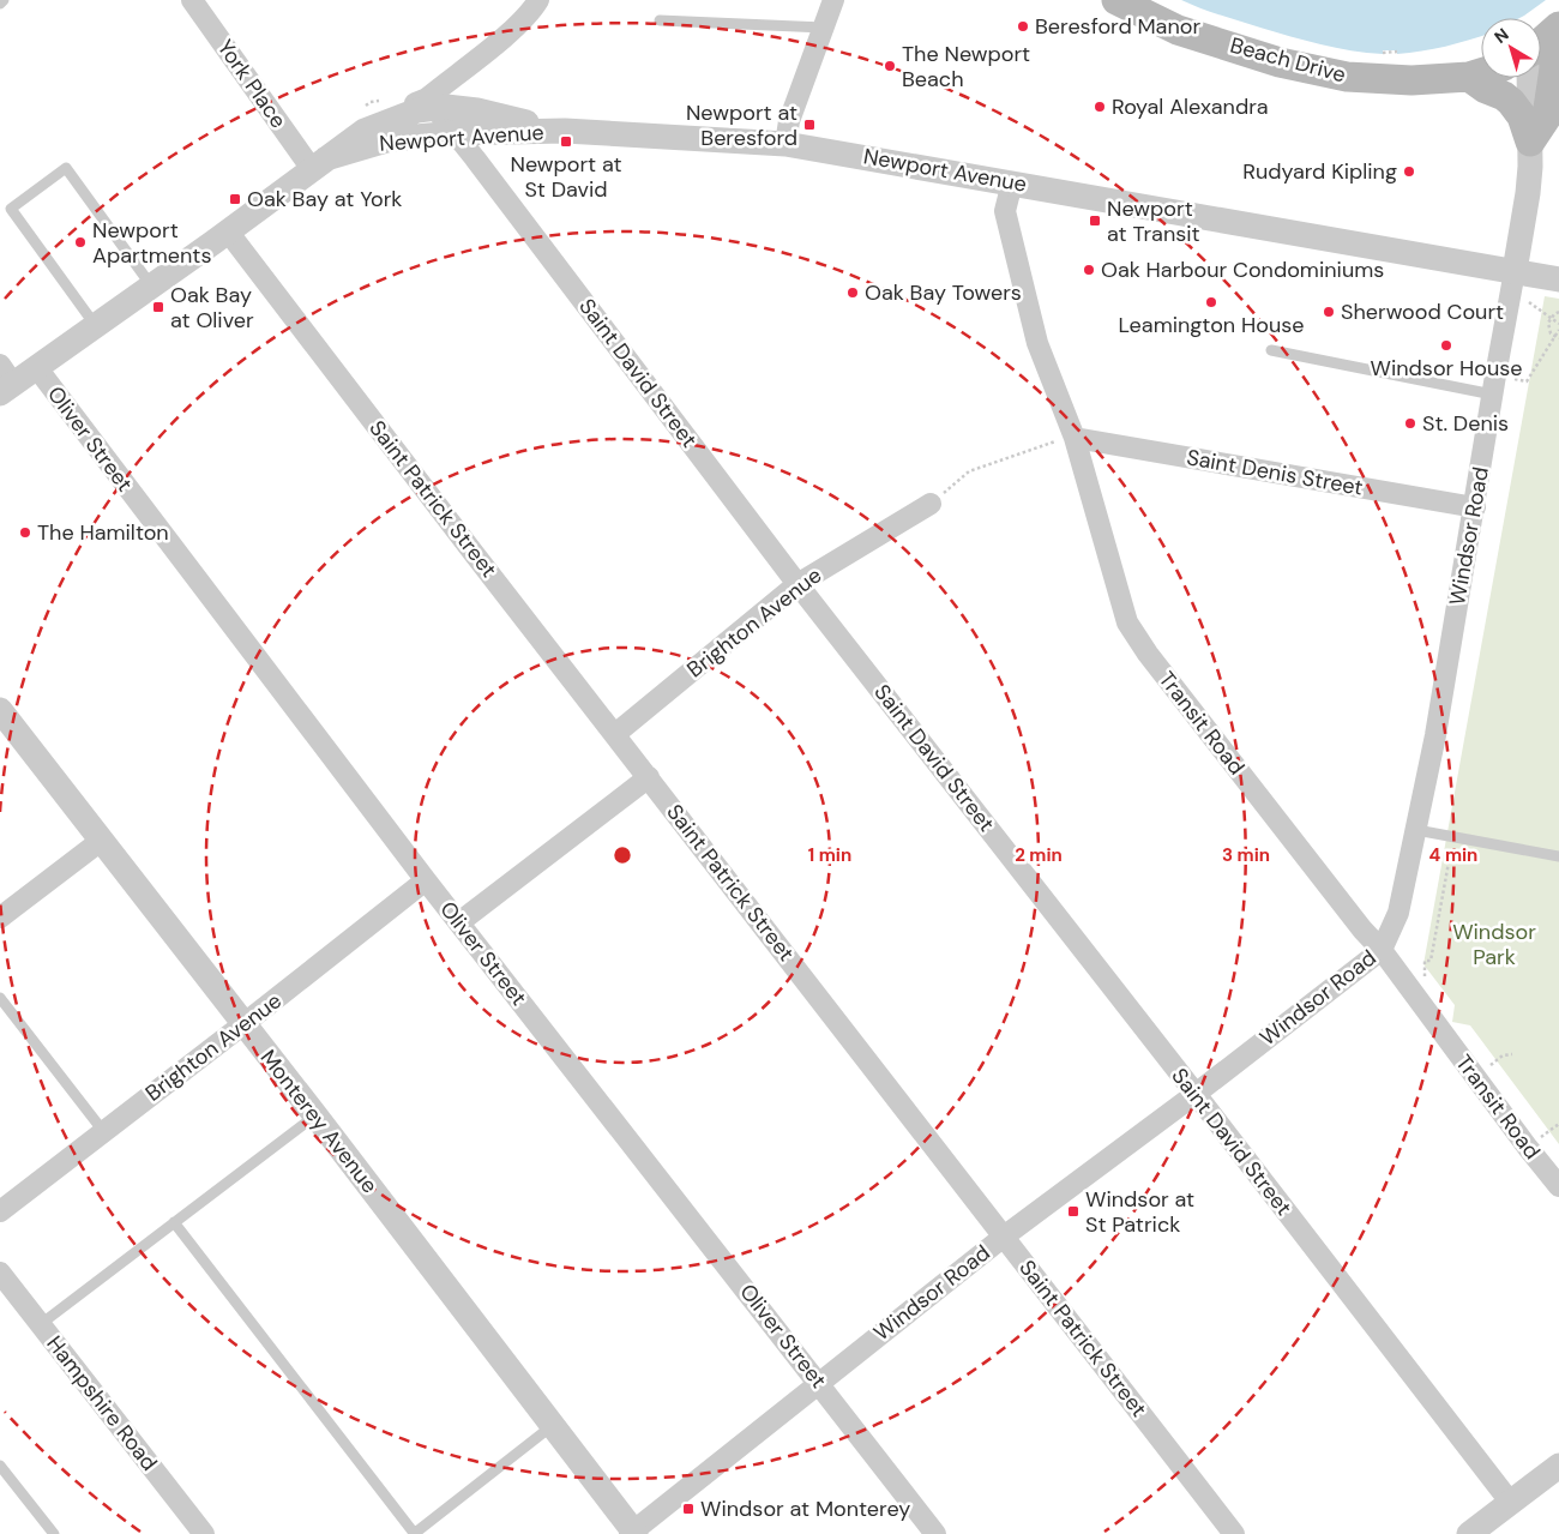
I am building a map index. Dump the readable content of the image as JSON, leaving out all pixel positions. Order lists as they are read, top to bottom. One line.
{"streets":{"main road":["Beach Drive"],"street":["York Place","Newport Avenue","Saint David Street","Oliver Street","Saint Denis Street","Saint Patrick Street","Windsor Road","Brighton Avenue","Transit Road","Monterey Avenue","Hampshire Road"]},"crossings":[["York Place","Newport Avenue"],["Newport Avenue","Saint David Street"],["Newport Avenue","Windsor Road"],["Newport Avenue","Transit Road"],["Saint David Street","Windsor Road"],["Saint David Street","Brighton Avenue"],["Oliver Street","Windsor Road"],["Oliver Street","Brighton Avenue"],["Saint Denis Street","Windsor Road"],["Saint Denis Street","Transit Road"],["Saint Patrick Street","Windsor Road"],["Saint Patrick Street","Brighton Avenue"],["Windsor Road","Transit Road"],["Windsor Road","Monterey Avenue"],["Brighton Avenue","Monterey Avenue"]],"parks":["Windsor Park"],"places":{"other":["Beresford Manor","The Newport Beach","Royal Alexandra","Rudyard Kipling","Newport Apartments","Oak Harbour Condominiums","Oak Bay Towers","Leamington House","Sherwood Court","Windsor House","St. Denis","The Hamilton"],"transit":["Newport at Beresford","Newport at St David","Oak Bay at York","Newport at Transit","Oak Bay at Oliver","Windsor at St Patrick","Windsor at Monterey"]},"north":"top left","rings":["1 min","2 min","3 min","4 min"]}
